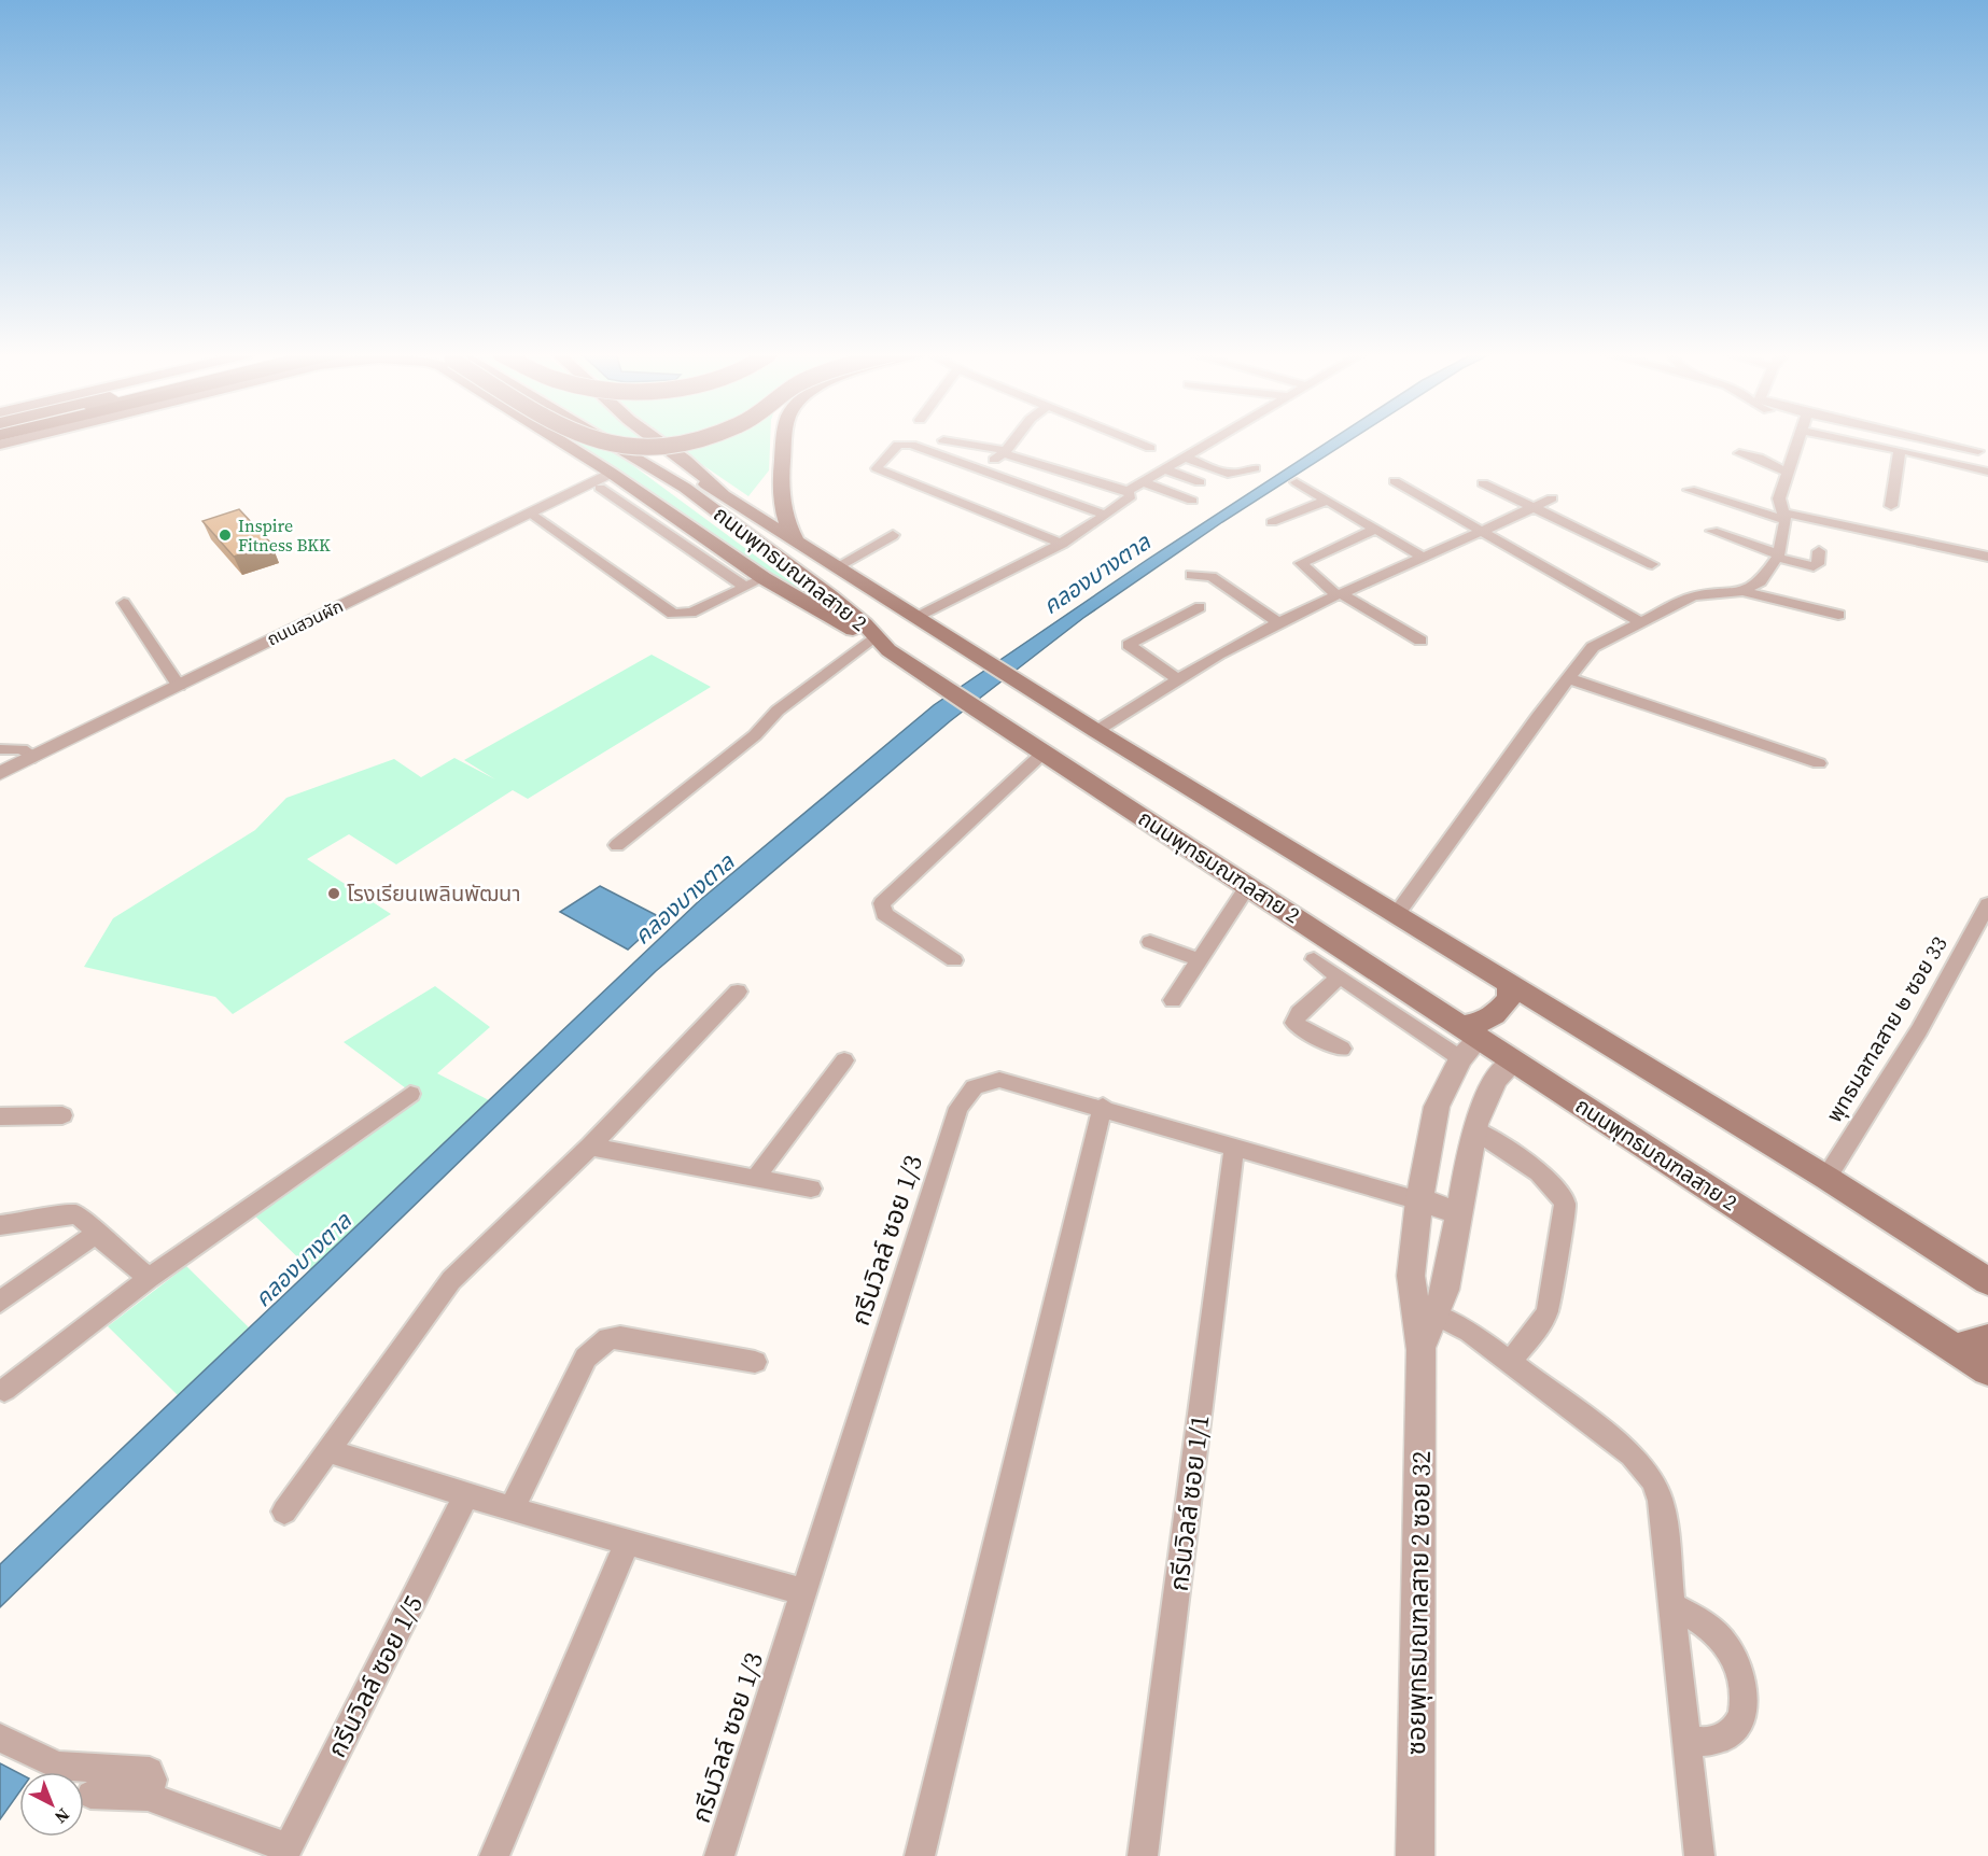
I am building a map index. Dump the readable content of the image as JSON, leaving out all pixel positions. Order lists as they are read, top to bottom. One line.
{"streets":{"main road":["ถนนพุทธมณฑลสาย 2"],"street":["ถนนสวนผัก","พุทธมลฑลสาย ๒ ซอย 33","กรีนวิลล์ ซอย 1/3","กรีนวิลล์ ซอย 1/1","ซอยพุทธมณฑลสาย 2 ซอย 32","กรีนวิลล์ ซอย 1/5"]},"crossings":[["ถนนพุทธมณฑลสาย 2","พุทธมลฑลสาย ๒ ซอย 33"],["ถนนพุทธมณฑลสาย 2","ซอยพุทธมณฑลสาย 2 ซอย 32"],["กรีนวิลล์ ซอย 1/3","กรีนวิลล์ ซอย 1/1"],["กรีนวิลล์ ซอย 1/3","ซอยพุทธมณฑลสาย 2 ซอย 32"]],"water":["คลองบางตาล"],"places":["Inspire Fitness BKK","โรงเรียนเพลินพัฒนา"],"north":"bottom right"}
